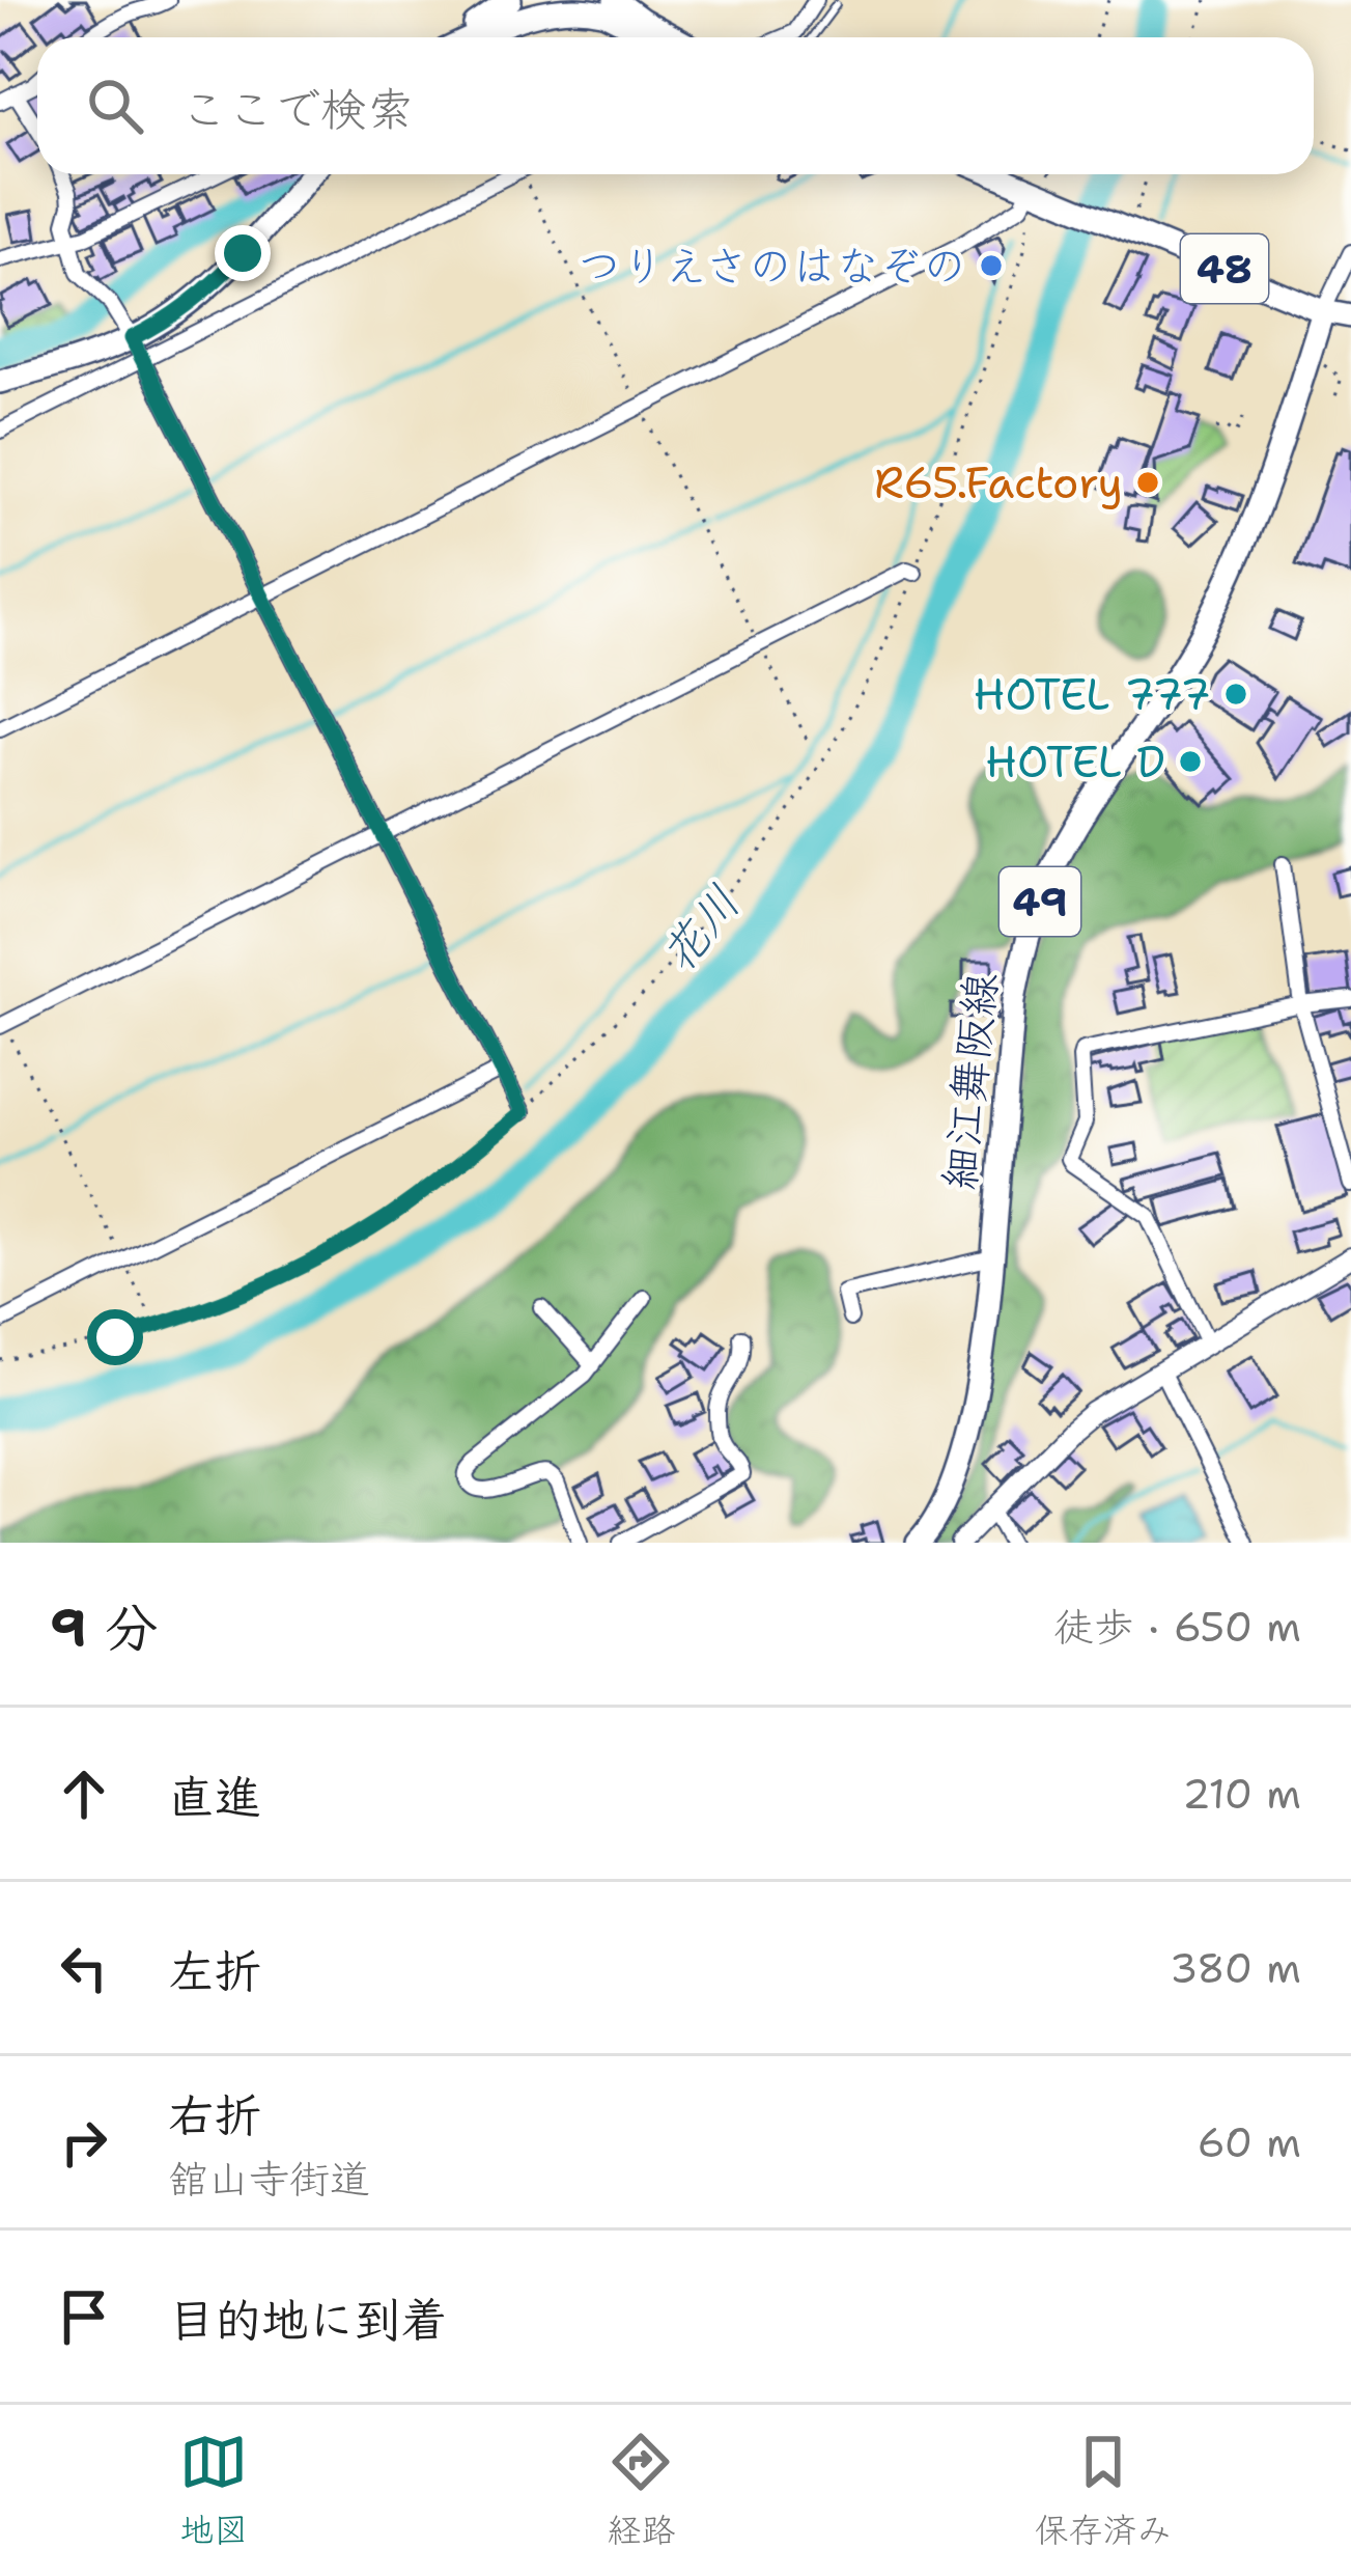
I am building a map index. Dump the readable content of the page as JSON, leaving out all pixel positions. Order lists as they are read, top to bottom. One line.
{"streets":{"main road":["48","49","細江舞阪線"]},"crossings":[["48","細江舞阪線"]],"water":["花川"],"places":["つりえさのはなぞの","R65.Factory","HOTEL 777","HOTEL D"],"page":{"search":"ここで検索","heading":["9 分","徒歩 · 650 m"],"list":[["直進","210 m"],["左折","380 m"],["右折","舘山寺街道","60 m"],"目的地に到着"],"nav":["地図","経路","保存済み"]}}
